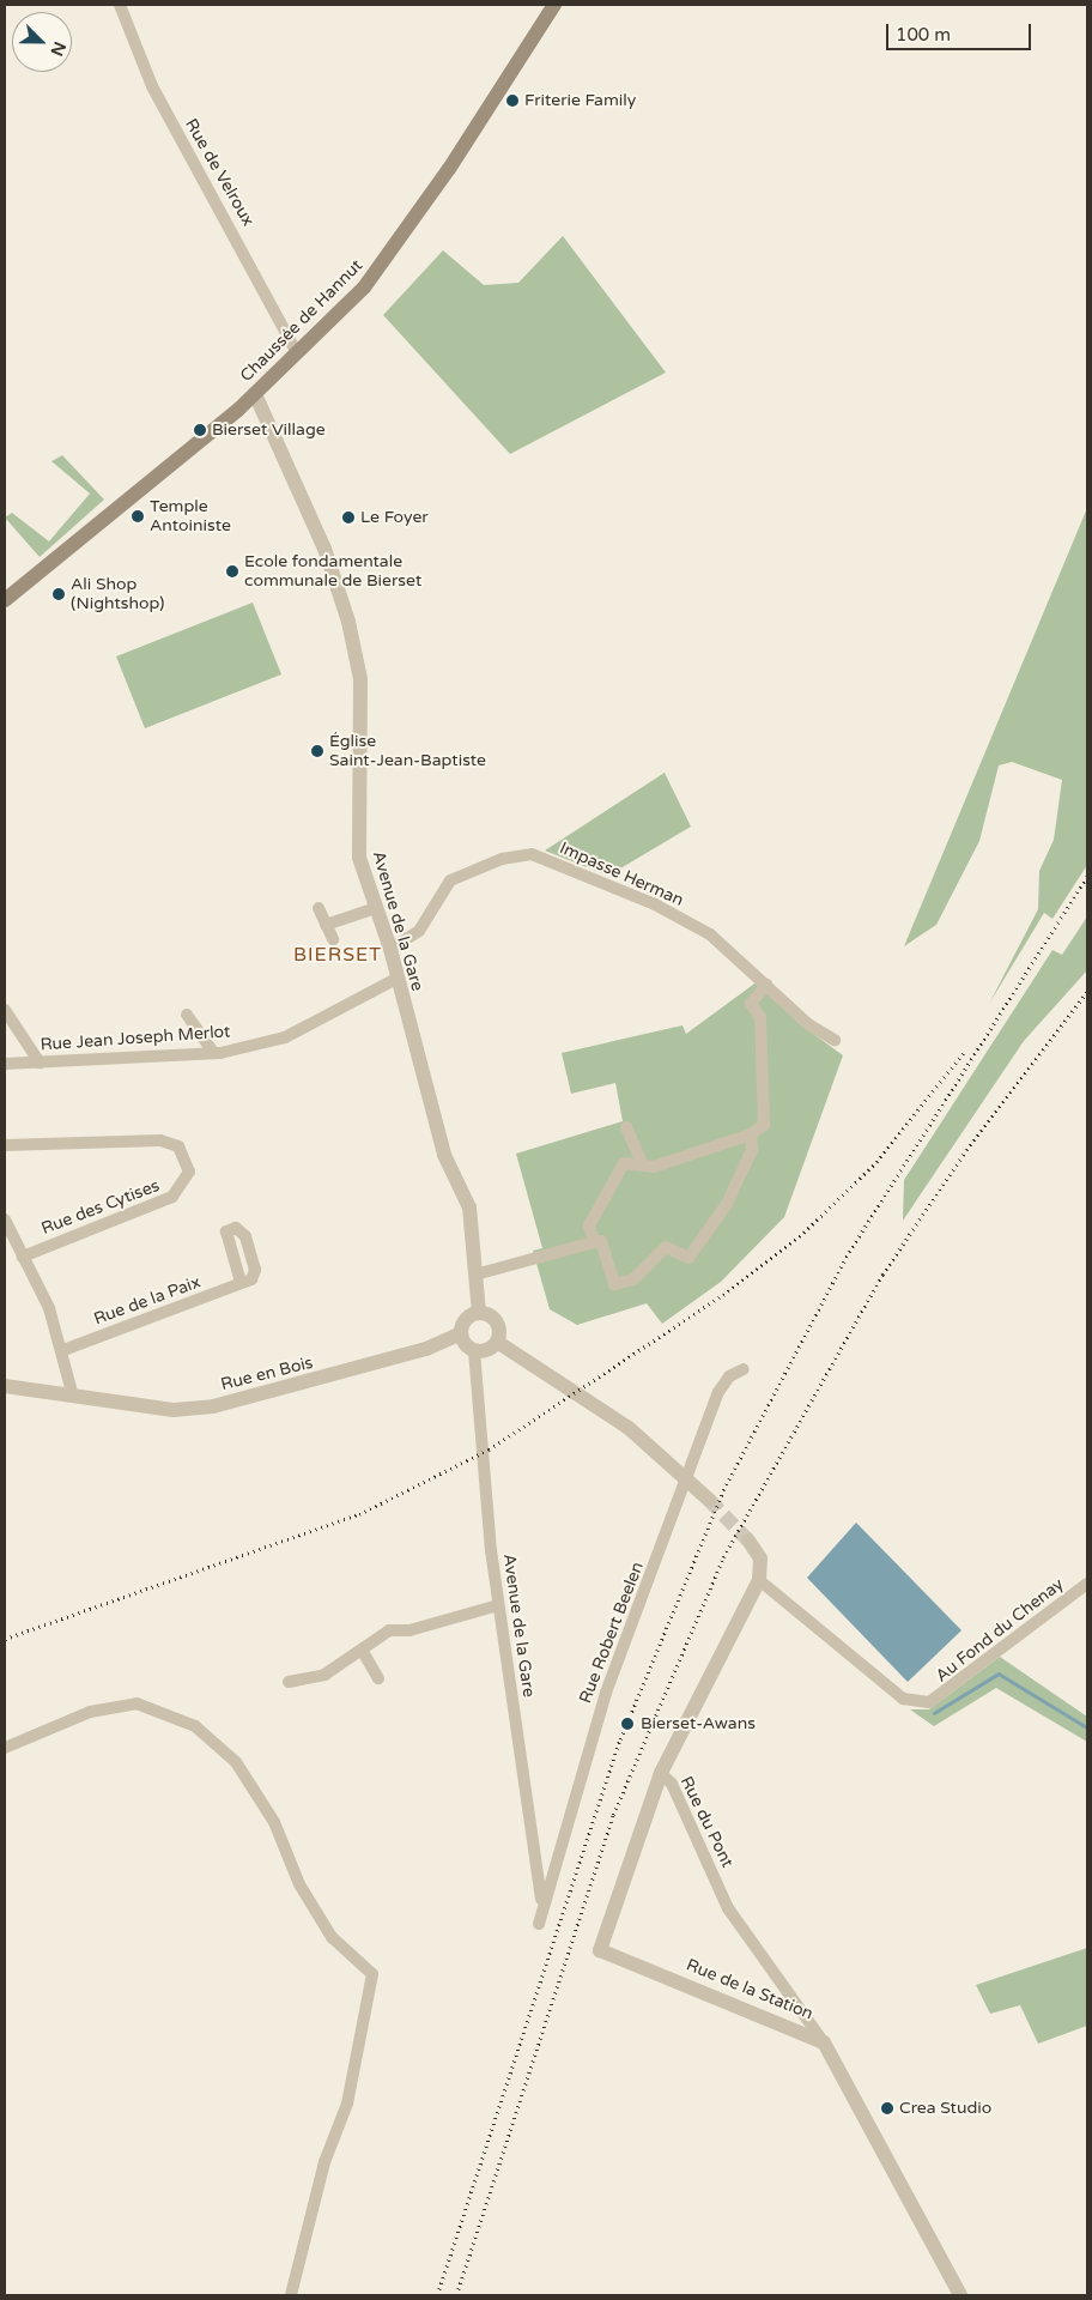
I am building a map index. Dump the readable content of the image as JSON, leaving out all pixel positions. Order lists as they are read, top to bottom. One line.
{"streets":{"main road":["Chaussée de Hannut"],"street":["Rue de Velroux","Impasse Herman","Avenue de la Gare","Rue Jean Joseph Merlot","Rue des Cytises","Rue de la Paix","Rue en Bois","Au Fond du Chenay","Rue Robert Beelen","Rue du Pont","Rue de la Station"]},"crossings":[["Rue de Velroux","Chaussée de Hannut"],["Chaussée de Hannut","Avenue de la Gare"],["Impasse Herman","Avenue de la Gare"],["Avenue de la Gare","Rue Jean Joseph Merlot"],["Avenue de la Gare","Rue en Bois"],["Avenue de la Gare","Rue Robert Beelen"],["Au Fond du Chenay","Rue du Pont"],["Rue du Pont","Rue de la Station"]],"districts":["BIERSET"],"places":["Friterie Family","Bierset Village","Temple Antoiniste","Le Foyer","Ecole fondamentale communale de Bierset","Ali Shop (Nightshop)","Église Saint-Jean-Baptiste","Bierset-Awans","Crea Studio"],"scale_bar":"100 m","north":"bottom right"}
